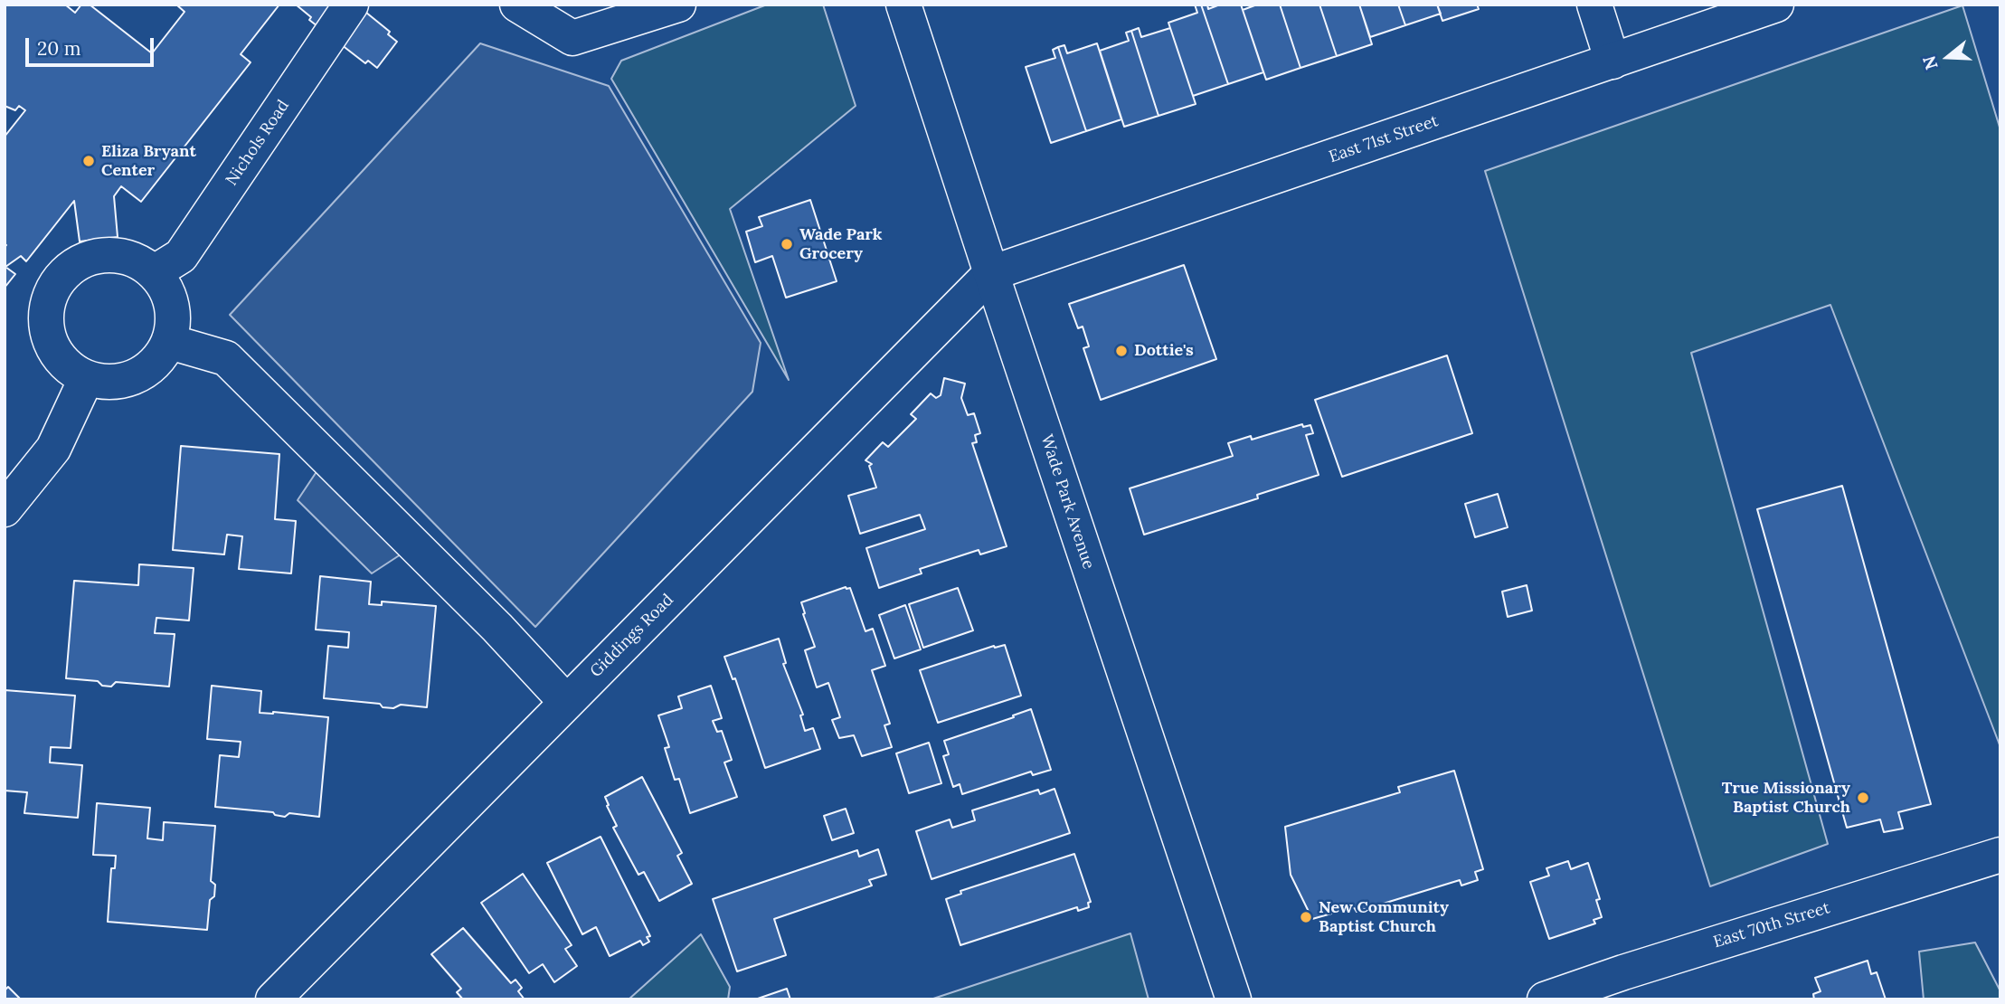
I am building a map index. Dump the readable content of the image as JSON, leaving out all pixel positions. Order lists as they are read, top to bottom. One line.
{"streets":{"street":["East 71st Street","Nichols Road","Wade Park Avenue","Giddings Road","East 70th Street"]},"crossings":[["East 71st Street","Wade Park Avenue"],["East 71st Street","Giddings Road"],["Wade Park Avenue","Giddings Road"]],"places":["Eliza Bryant Center","Wade Park Grocery","Dottie's","True Missionary Baptist Church","New Community Baptist Church"],"scale_bar":"20 m","north":"left"}
